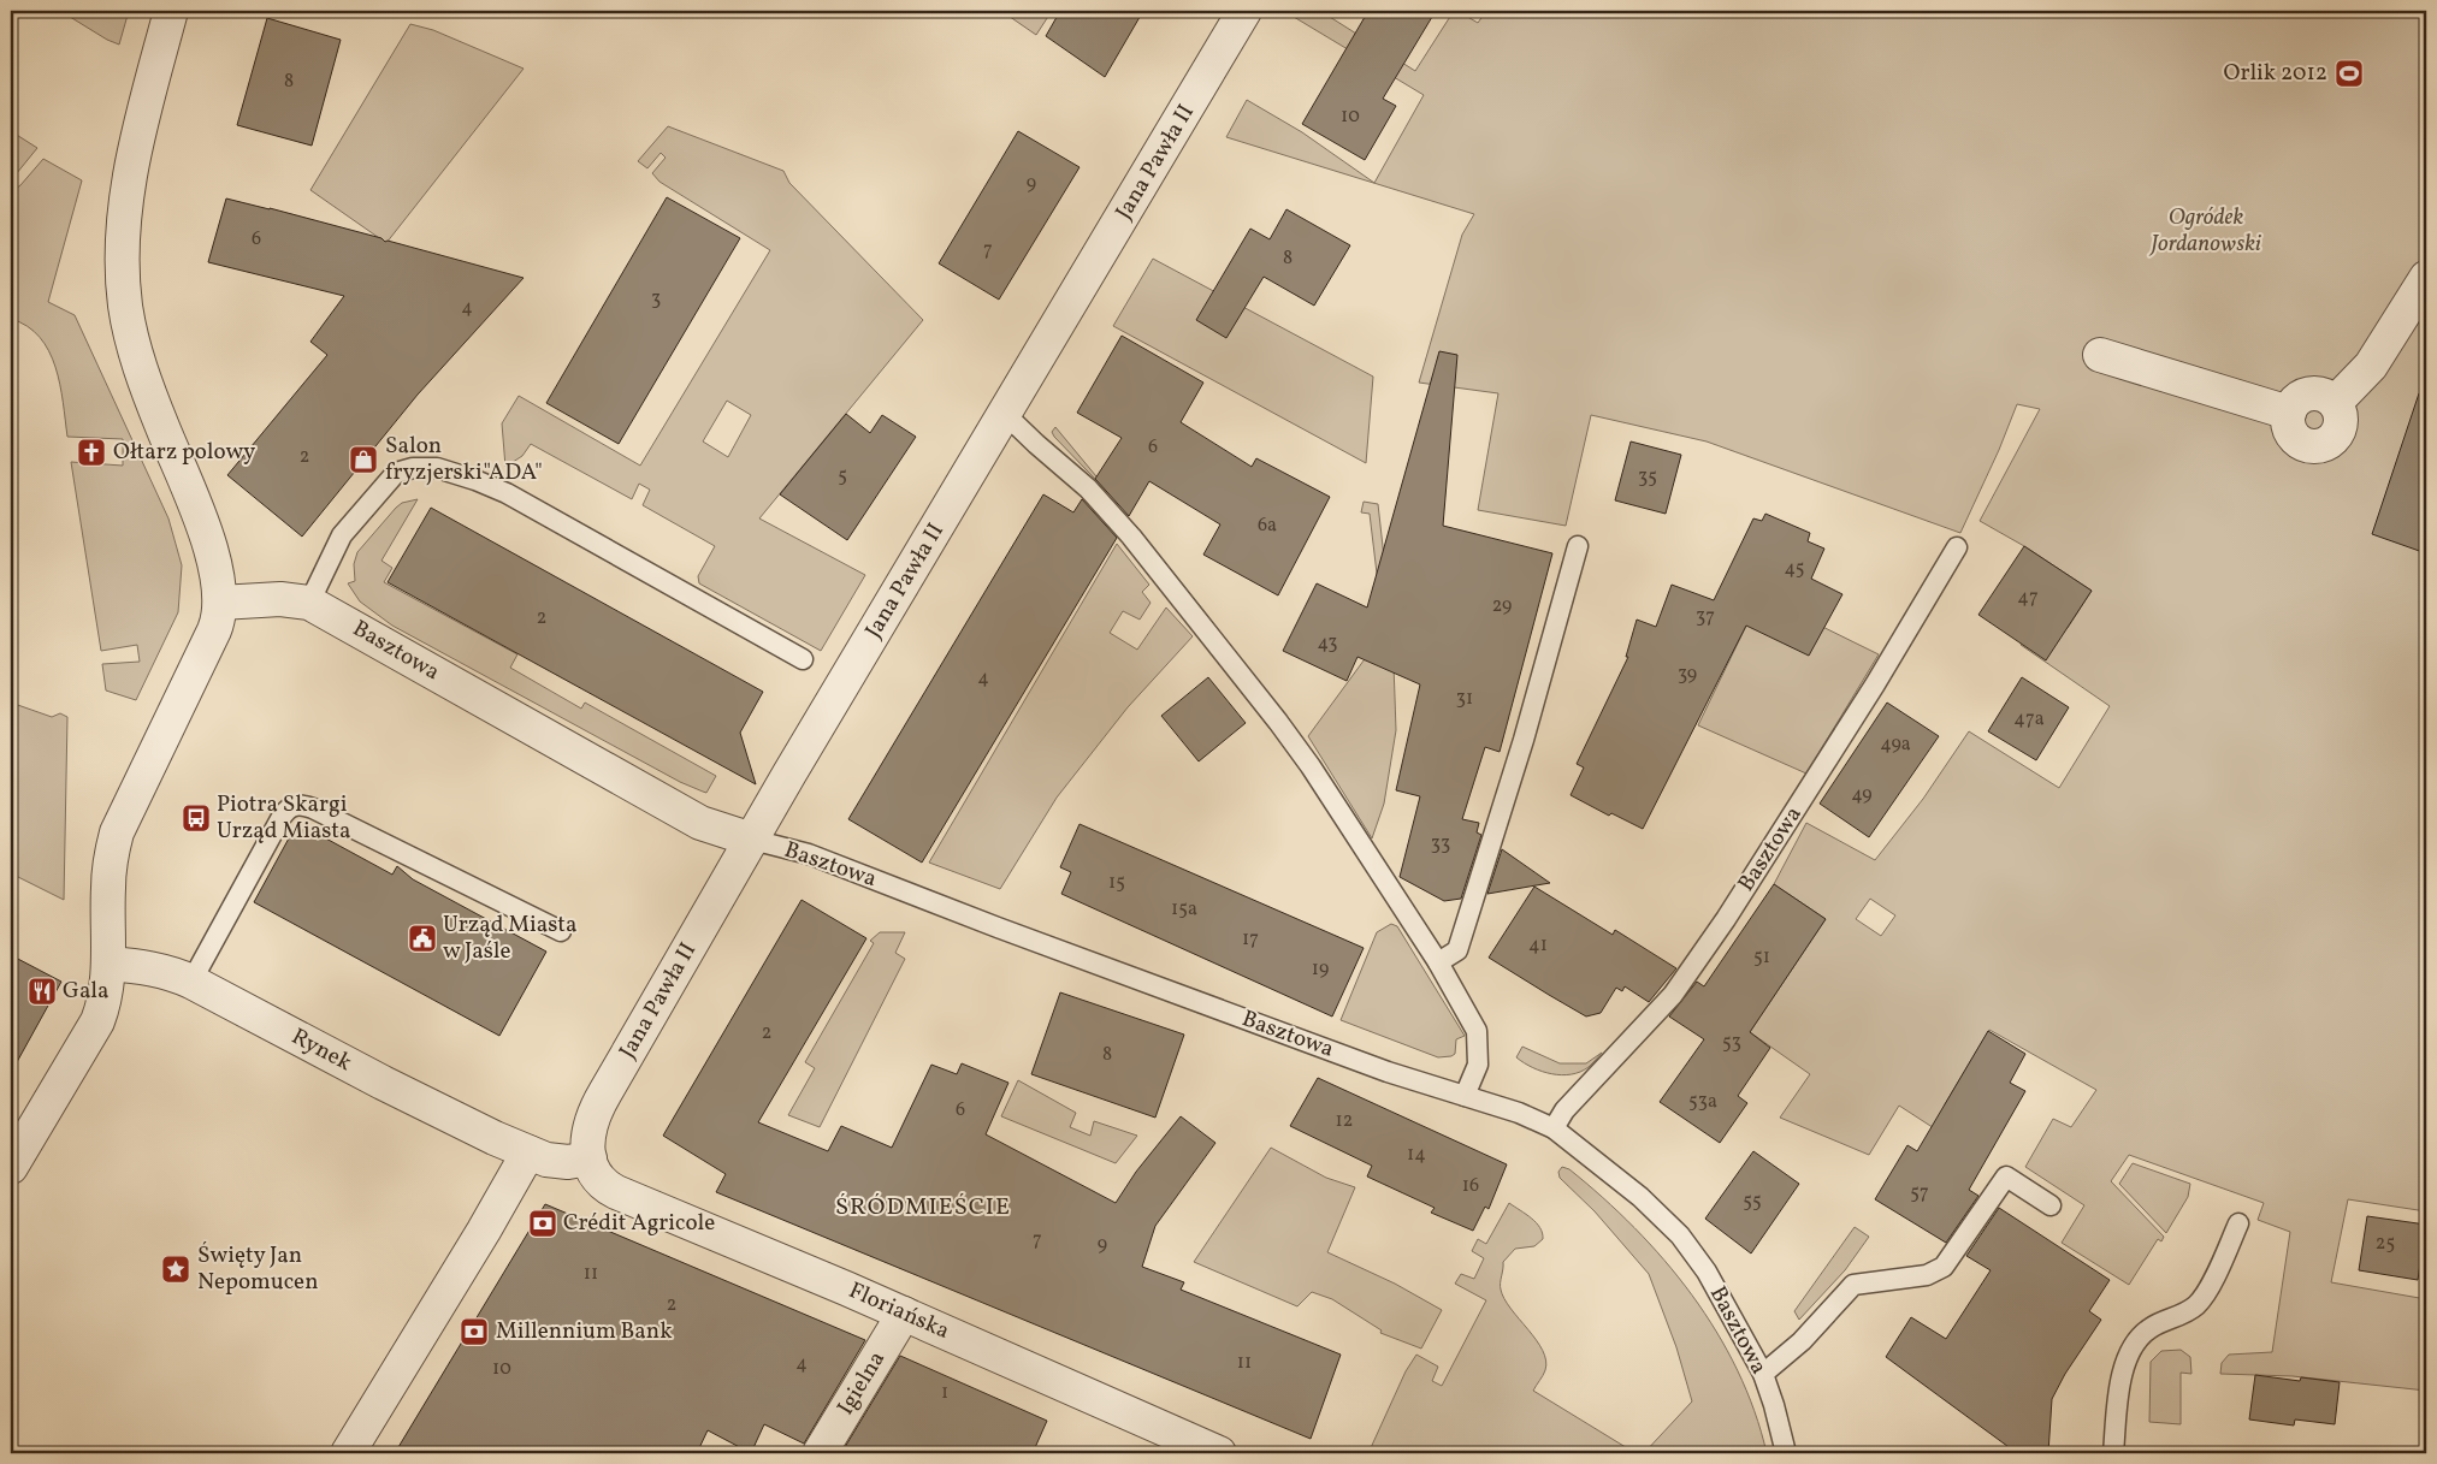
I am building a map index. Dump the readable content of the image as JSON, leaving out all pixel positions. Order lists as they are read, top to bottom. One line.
{"streets":{"street":["Jana Pawła II","Basztowa","Rynek","Floriańska","Igielna"]},"crossings":[["Jana Pawła II","Basztowa"],["Jana Pawła II","Rynek"],["Jana Pawła II","Floriańska"],["Rynek","Floriańska"],["Floriańska","Igielna"]],"districts":["ŚRÓDMIEŚCIE"],"parks":["Ogródek Jordanowski"],"places":{"sports":["Orlik 2012"],"church":["Ołtarz polowy"],"shop":["Salon fryzjerski\"ADA\""],"bus stop":["Piotra Skargi Urząd Miasta"],"public building":["Urząd Miasta w Jaśle"],"restaurant":["Gala"],"bank":["Crédit Agricole","Millennium Bank"],"place":["Święty Jan Nepomucen"]},"house_numbers":["8","10","9","6","7","8","3","4","6","2","5","35","6a","45","47","29","37","2","43","39","4","31","47a","49a","49","33","15","15a","17","41","51","19","2","53","8","53a","6","12","14","16","57","55","7","25","9","11","2","11","4","10","1"]}
